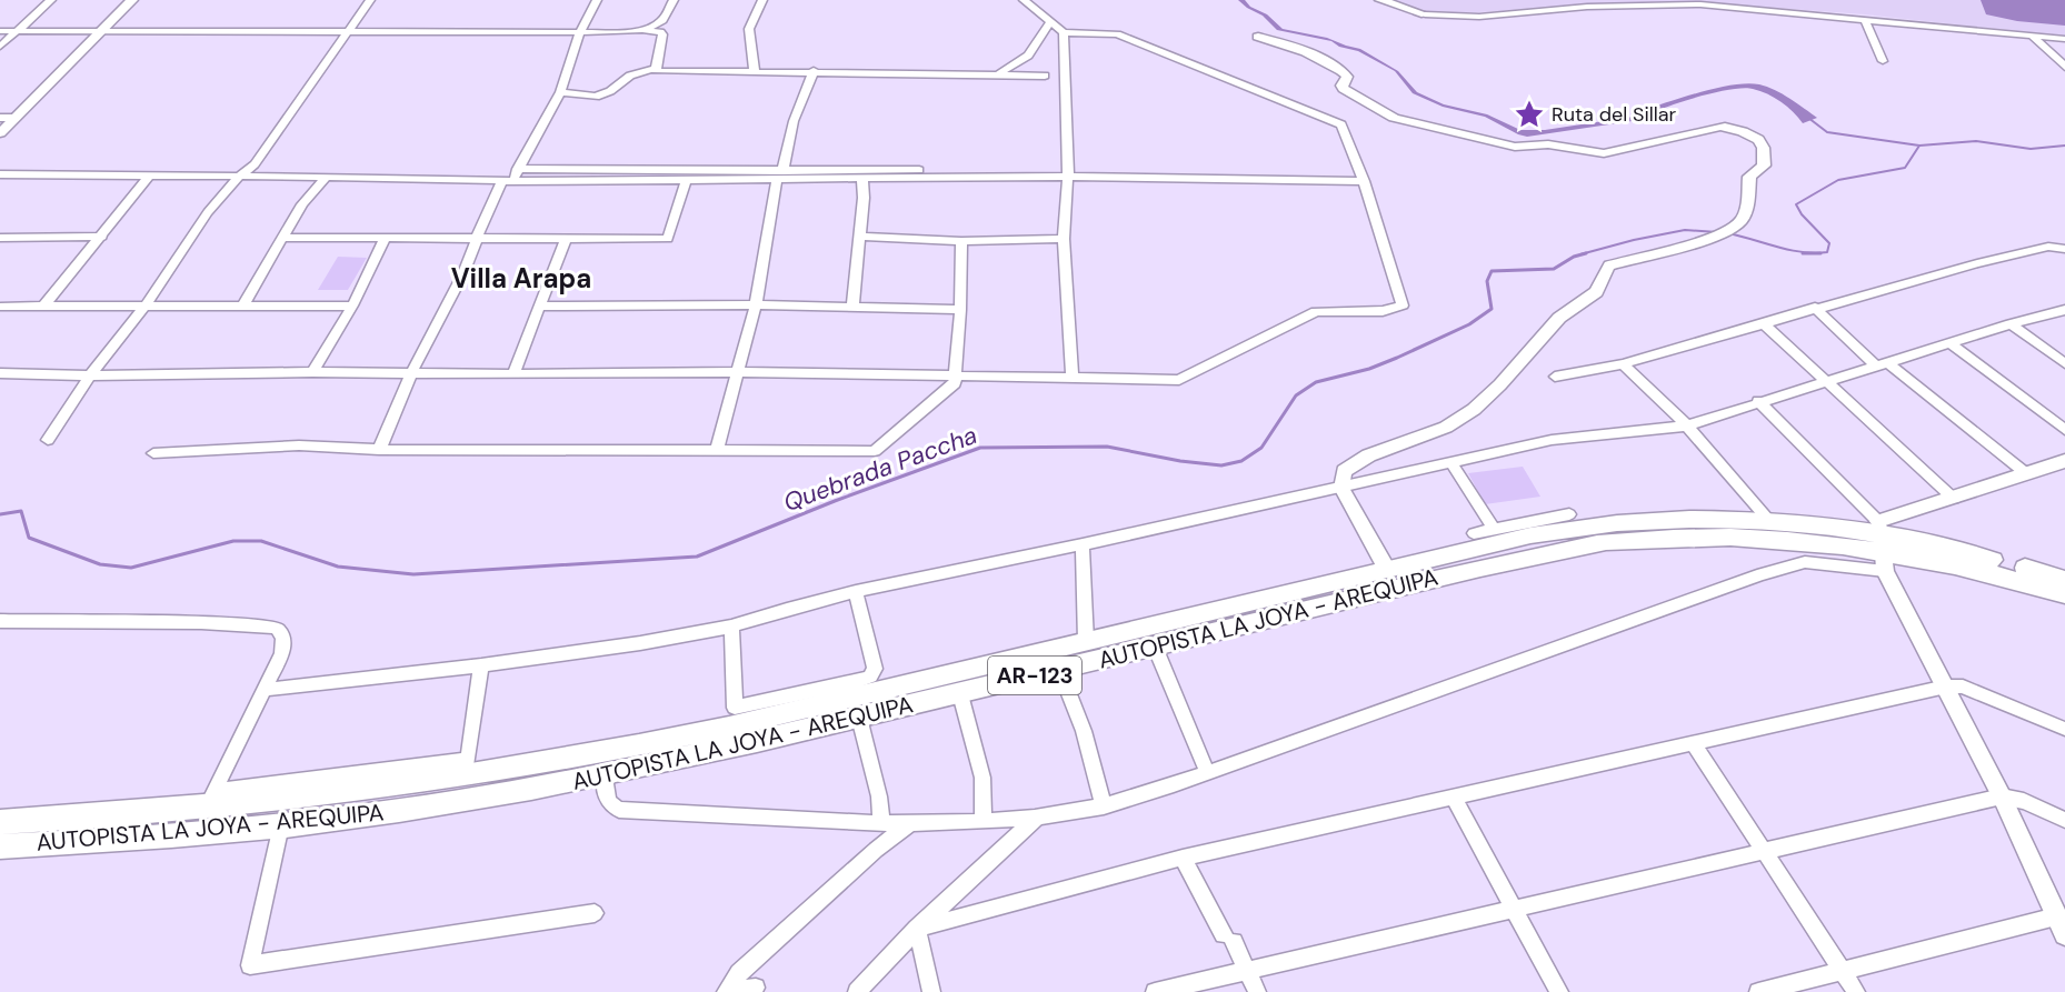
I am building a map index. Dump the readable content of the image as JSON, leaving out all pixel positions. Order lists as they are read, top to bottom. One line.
{"streets":{"main road":["AUTOPISTA LA JOYA - AREQUIPA","AR-123"]},"districts":["Villa Arapa"],"water":["Quebrada Paccha"],"places":{"place":["Ruta del Sillar"]}}
